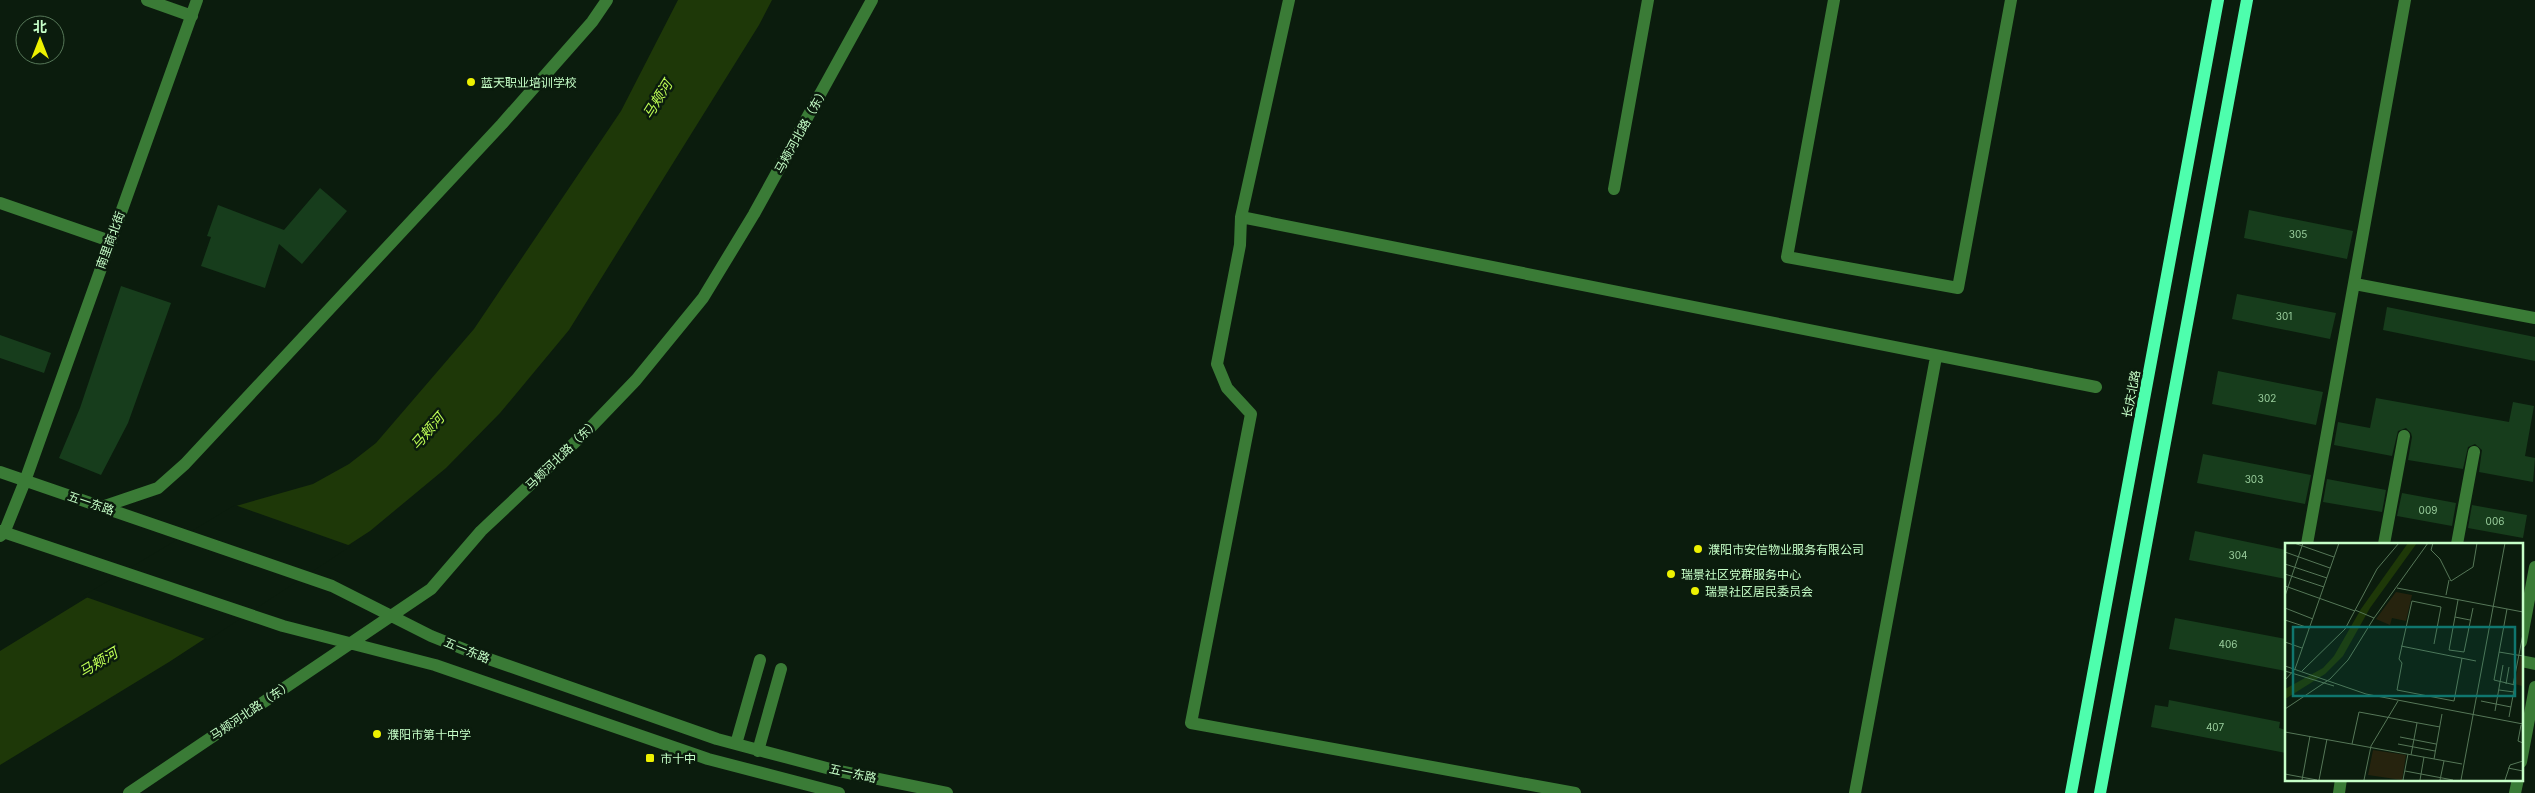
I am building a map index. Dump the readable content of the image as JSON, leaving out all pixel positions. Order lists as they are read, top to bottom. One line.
{"streets":{"main road":["长庆北路"],"street":["马颊河北路（东）","南里商北街","五一东路"]},"crossings":[["马颊河北路（东）","五一东路"],["南里商北街","五一东路"]],"water":["马颊河"],"places":{"other":["蓝天职业培训学校","濮阳市安信物业服务有限公司","瑞景社区党群服务中心","瑞景社区居民委员会","濮阳市第十中学"],"transit":["市十中"]},"house_numbers":["305","301","302","303","009","006","304","406","407"],"north":"top"}
